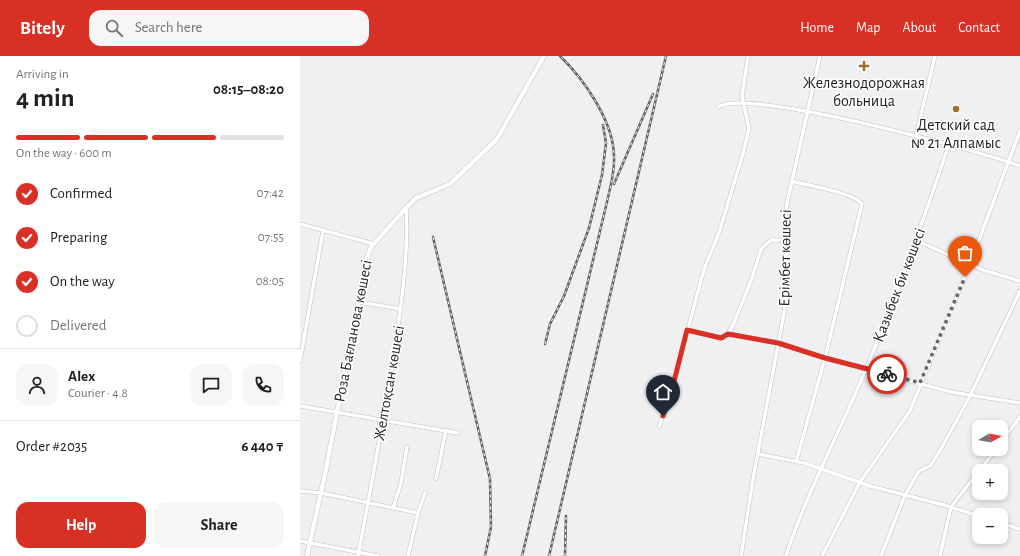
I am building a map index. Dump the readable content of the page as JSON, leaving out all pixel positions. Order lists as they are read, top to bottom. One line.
{"streets":{"street":["Ерімбет көшесі","Қазыбек би көшесі","Роза Бағланова көшесі","Желтоқсан көшесі"]},"crossings":[["Роза Бағланова көшесі","Желтоқсан көшесі"]],"places":{"health":["Железнодорожная больница"],"other":["Детский сад № 21 Алпамыс"]},"north":"right","page":{"header":"Bitely","search":"Search here","nav":["Home","Map","About","Contact"],"heading":["4 min","Arriving in","08:15–08:20"],"panel":["Alex","Courier · 4.8","Order #2035","6 440 ₸"],"bar":"On the way · 600 m","list":[["Confirmed","07:42"],["Preparing","07:55"],["On the way","08:05"],"Delivered"],"map_buttons":["+","−"],"buttons":["Help","Share"]}}
